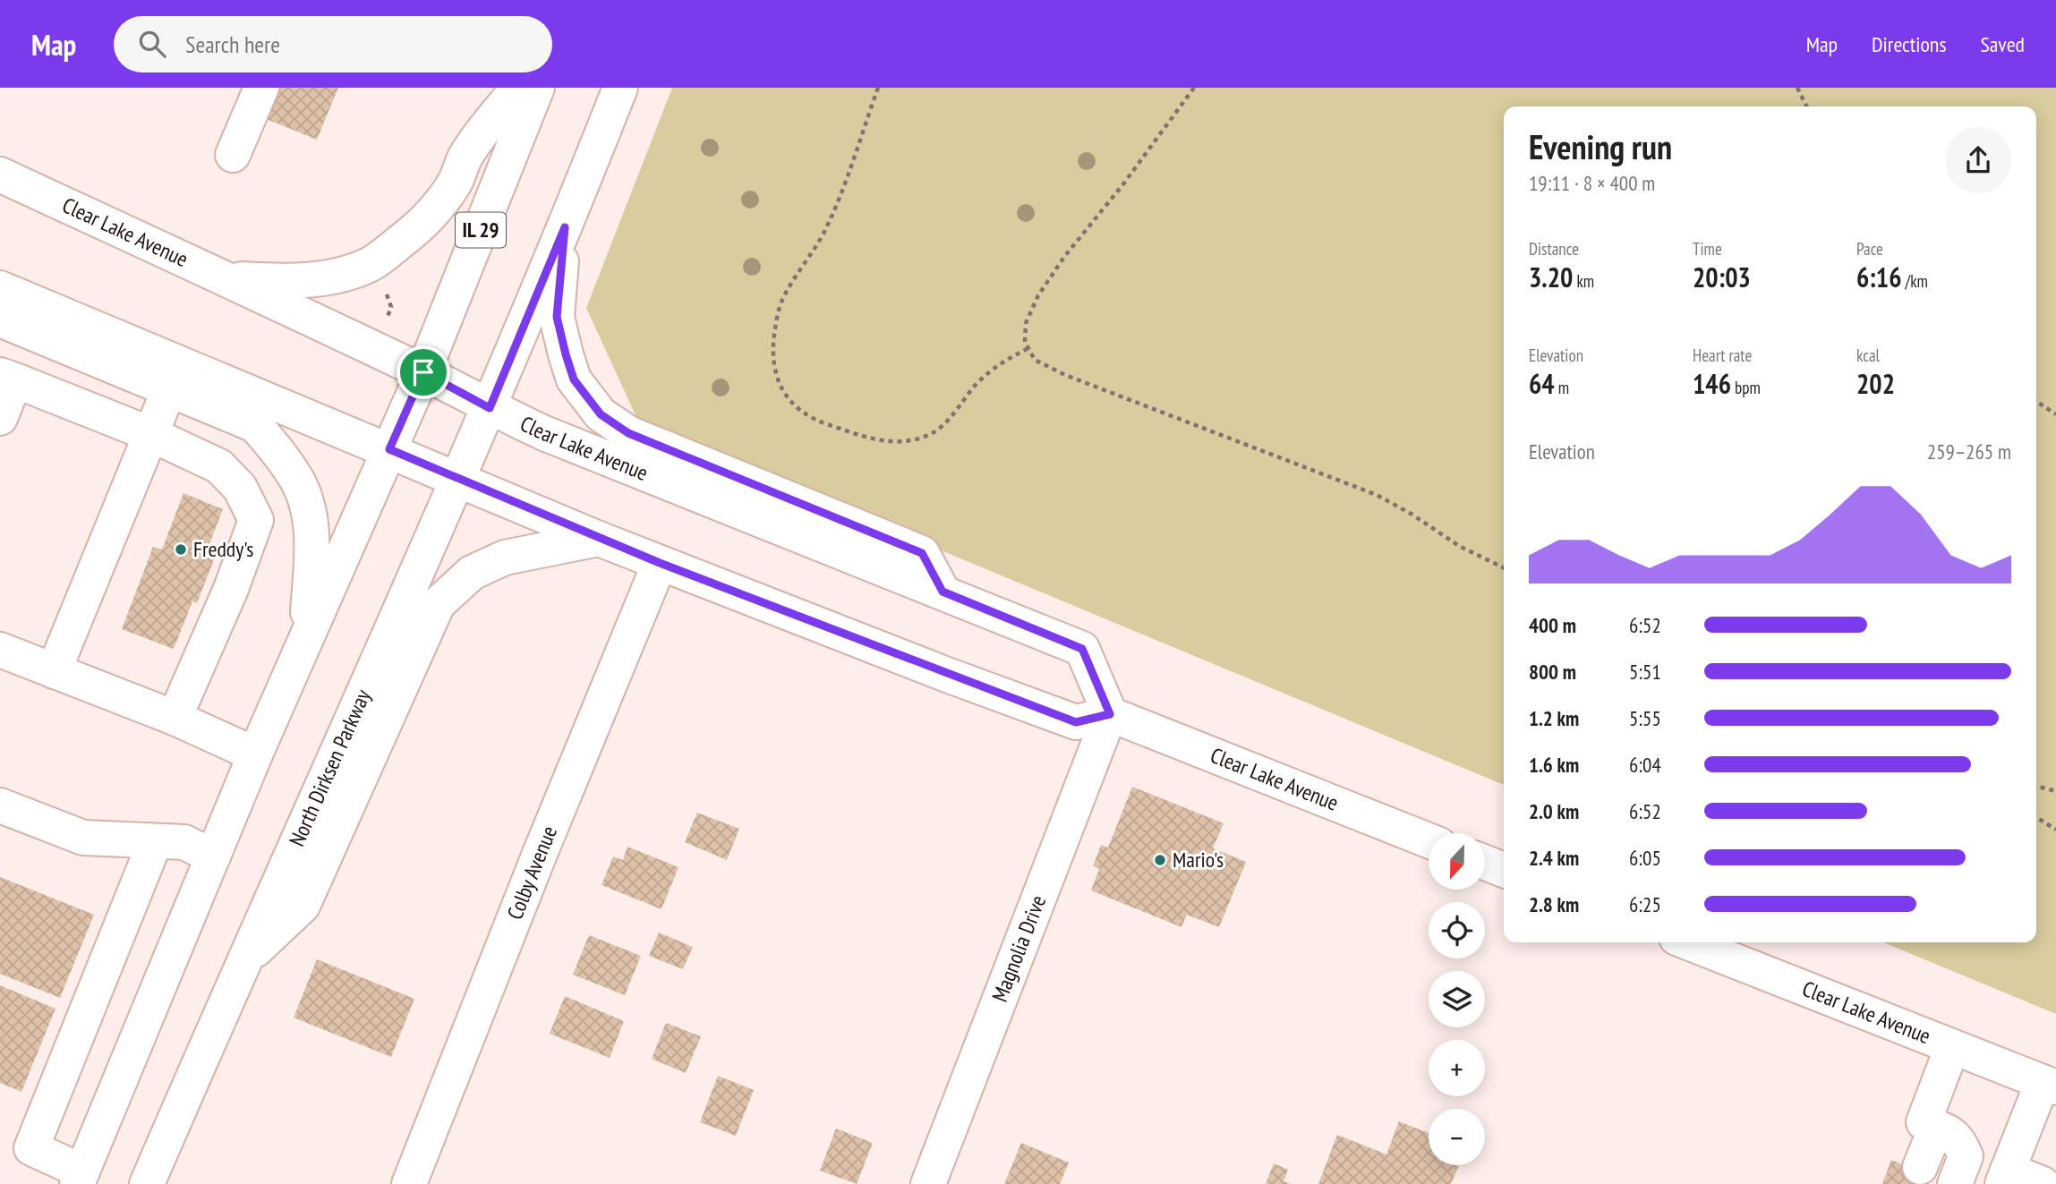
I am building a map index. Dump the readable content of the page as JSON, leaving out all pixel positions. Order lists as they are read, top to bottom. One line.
{"streets":{"main road":["IL 29","Clear Lake Avenue","North Dirksen Parkway","Colby Avenue","Magnolia Drive"]},"crossings":[["IL 29","Clear Lake Avenue"],["Clear Lake Avenue","North Dirksen Parkway"],["Clear Lake Avenue","Magnolia Drive"]],"places":["Freddy's","Mario's"],"north":"bottom","page":{"header":"Map","search":"Search here","nav":["Map","Directions","Saved"],"heading":["Evening run","19:11 · 8 × 400 m"],"stats":[["Distance","3.20 km"],["Time","20:03"],["Pace","6:16 /km"],["Elevation","64 m"],["Heart rate","146 bpm"],["kcal","202"]],"chart":["Elevation","259–265 m"],"list":[{"name":"400 m","note":"6:52"},{"name":"800 m","note":"5:51"},{"name":"1.2 km","note":"5:55"},{"name":"1.6 km","note":"6:04"},{"name":"2.0 km","note":"6:52"},{"name":"2.4 km","note":"6:05"},{"name":"2.8 km","note":"6:25"}],"map_buttons":["+","−"]}}
